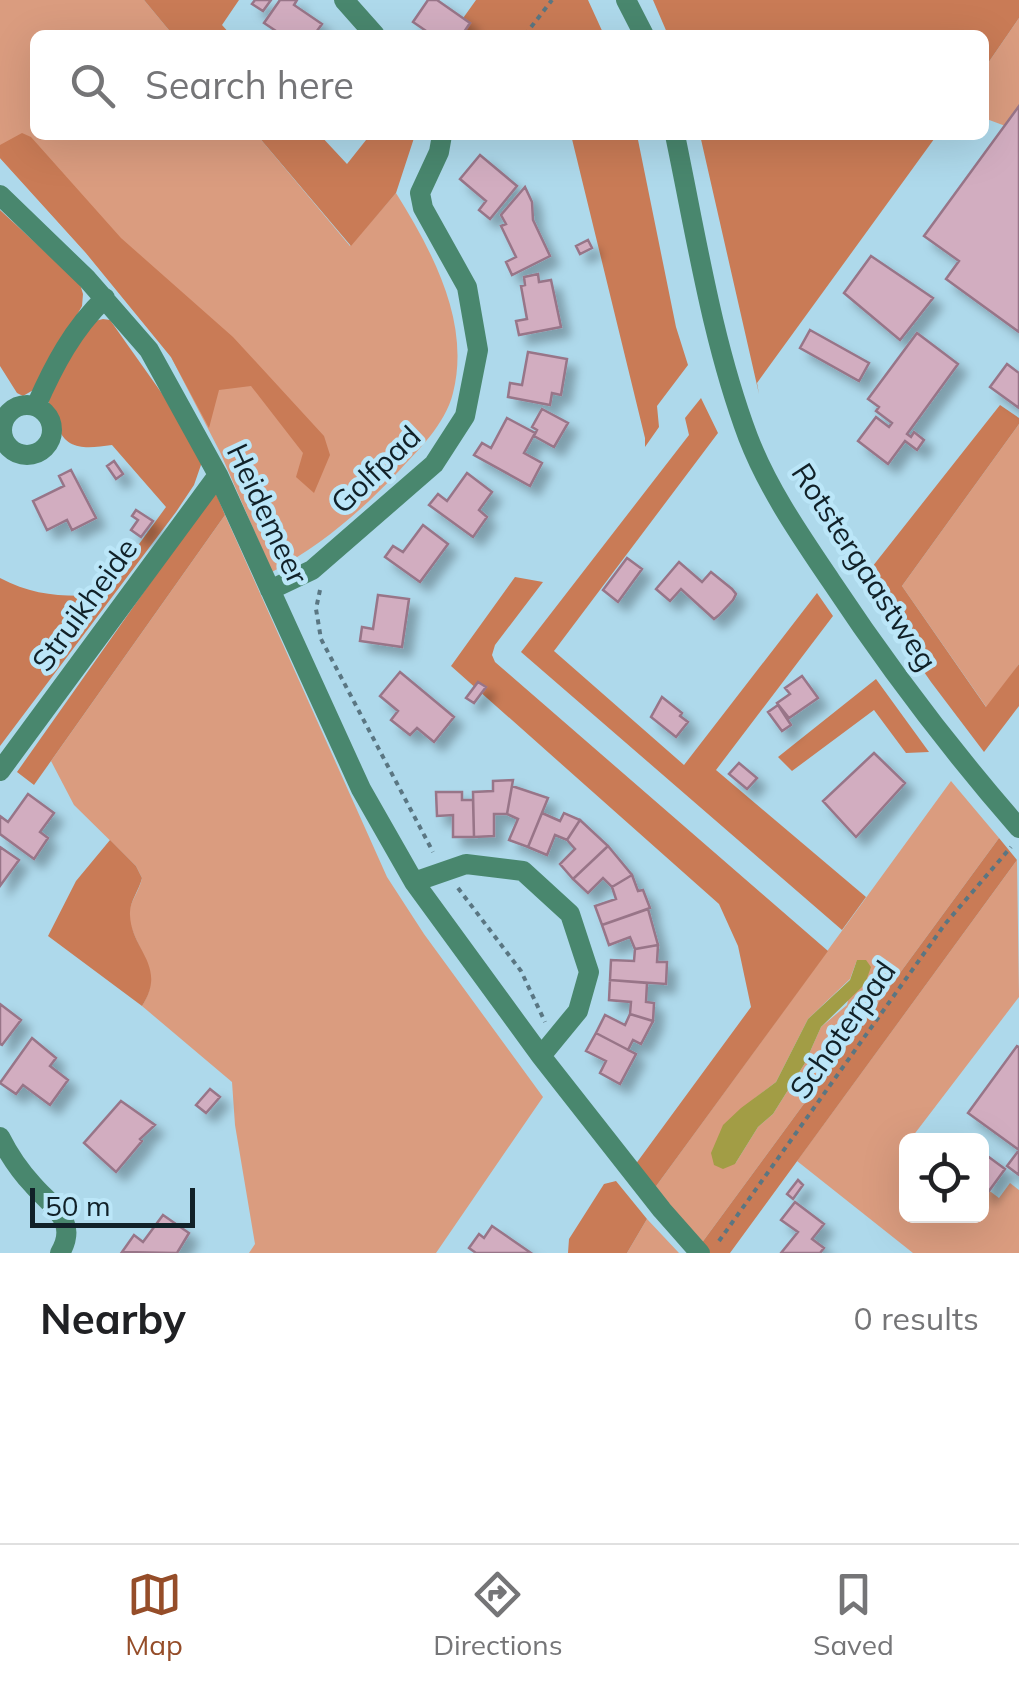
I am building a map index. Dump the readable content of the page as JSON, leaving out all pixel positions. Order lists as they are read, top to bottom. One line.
{"streets":{"street":["Golfpad","Heidemeer","Rotstergaastweg","Struikheide"],"path":["Schoterpad"]},"crossings":[["Golfpad","Heidemeer"],["Heidemeer","Struikheide"],["Heidemeer","Schoterpad"]],"scale_bar":"50 m","page":{"search":"Search here","scale":"50 m","heading":["Nearby","0 results"],"nav":["Map","Directions","Saved"]}}
